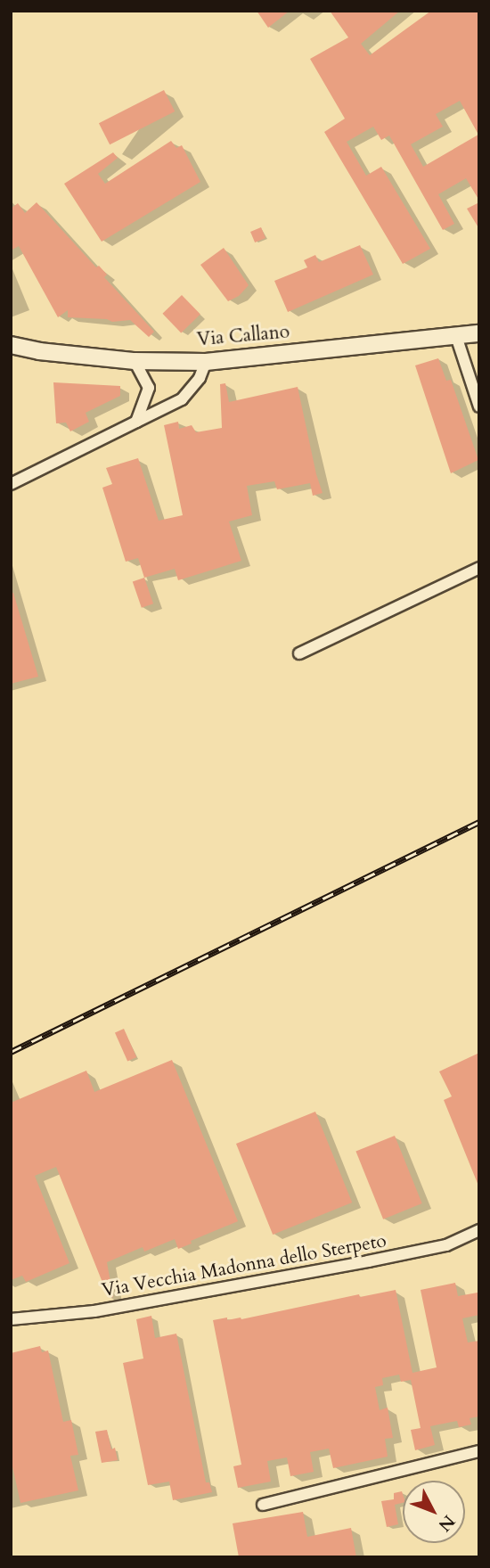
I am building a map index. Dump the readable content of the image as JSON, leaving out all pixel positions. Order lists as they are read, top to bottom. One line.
{"streets":{"street":["Via Callano","Via Vecchia Madonna dello Sterpeto"]},"north":"bottom right"}
